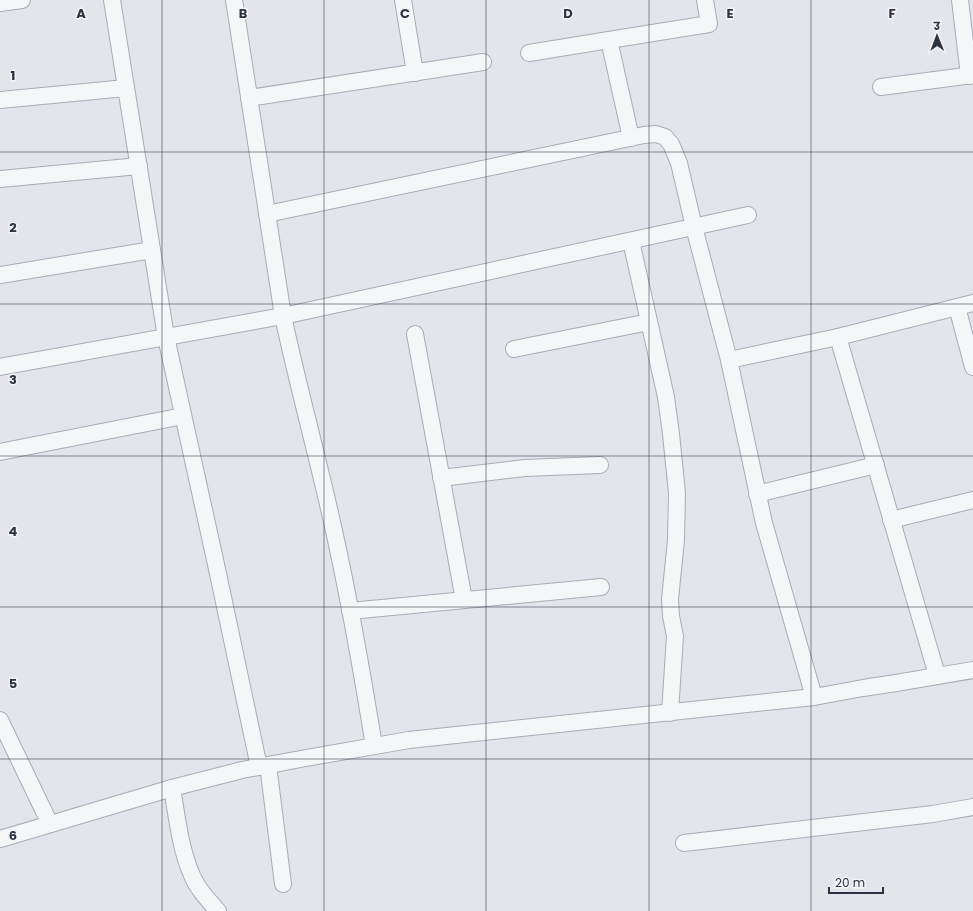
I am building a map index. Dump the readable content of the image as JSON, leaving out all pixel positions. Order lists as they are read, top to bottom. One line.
{"scale_bar":"20 m","north":"top","grid":{"columns":["A","B","C","D","E","F"],"rows":["1","2","3","4","5","6"]}}
